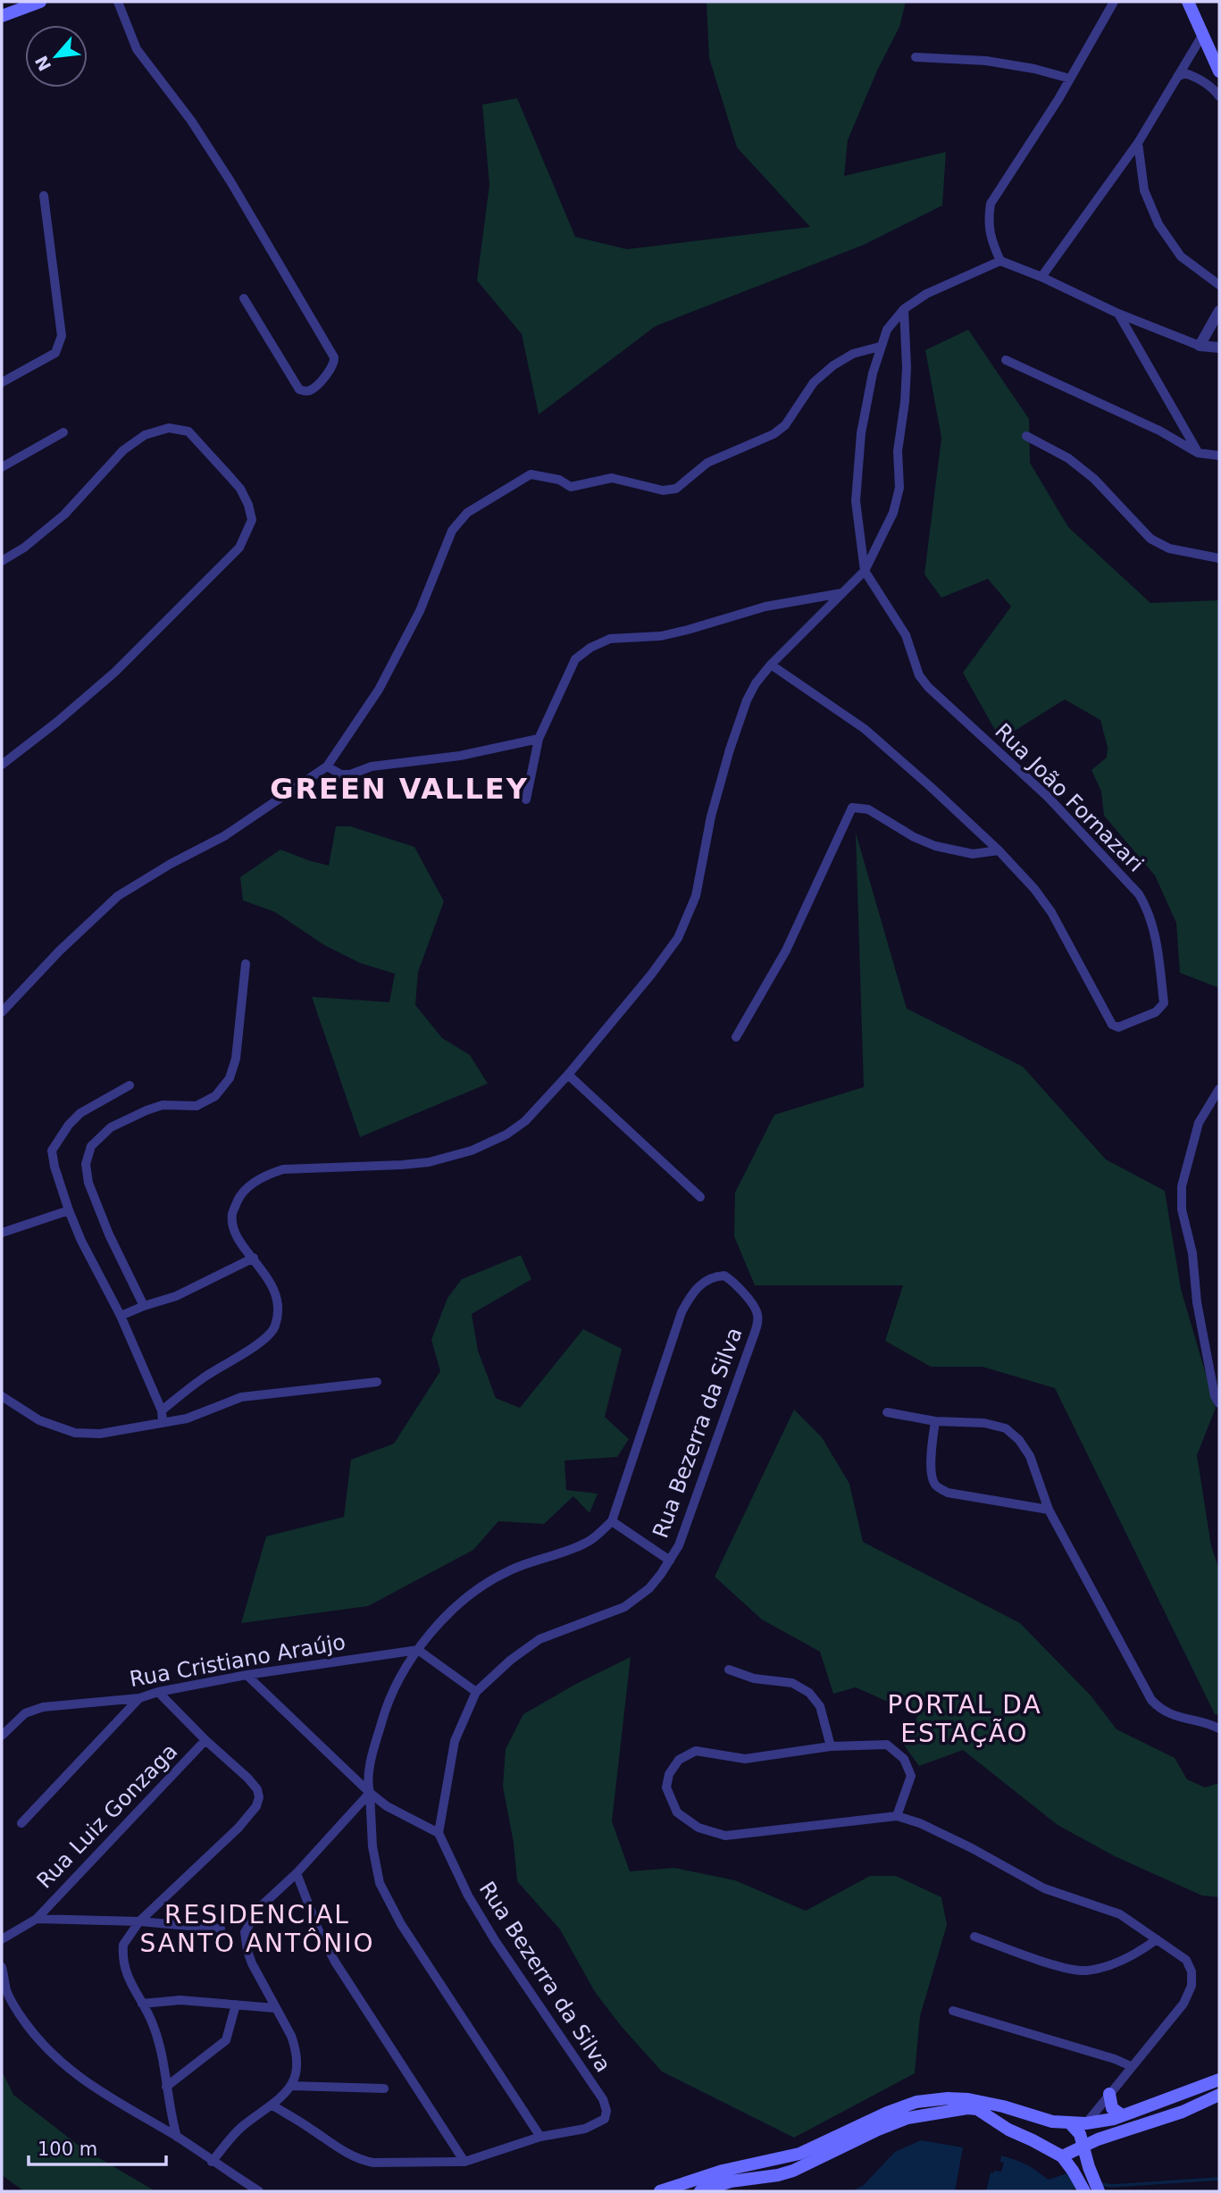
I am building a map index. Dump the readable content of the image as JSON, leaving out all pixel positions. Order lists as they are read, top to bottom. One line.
{"streets":{"street":["Rua João Fornazari","Rua Bezerra da Silva","Rua Cristiano Araújo","Rua Luiz Gonzaga"]},"districts":["GREEN VALLEY","PORTAL DA ESTAÇÃO","RESIDENCIAL SANTO ANTÔNIO"],"scale_bar":"100 m","north":"bottom left"}
